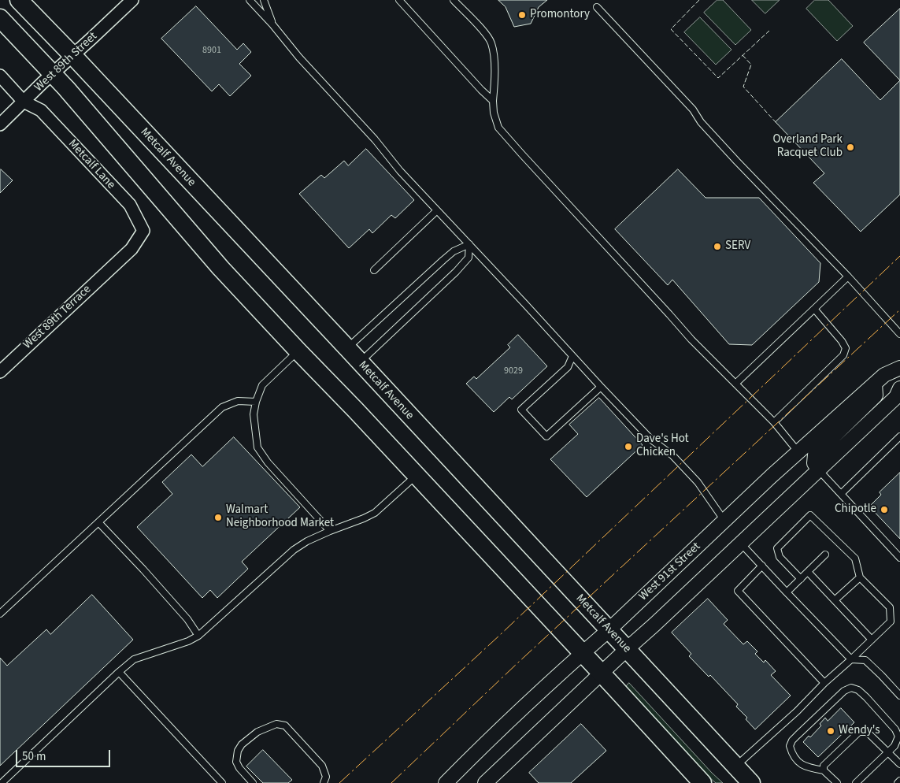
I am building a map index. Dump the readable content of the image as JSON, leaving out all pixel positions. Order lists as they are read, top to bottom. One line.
{"streets":{"main road":["Metcalf Avenue"],"street":["West 89th Street","Metcalf Lane","West 89th Terrace","West 91st Street"]},"crossings":[["West 89th Street","Metcalf Avenue"],["West 89th Street","Metcalf Lane"],["Metcalf Avenue","West 91st Street"],["Metcalf Lane","West 89th Terrace"]],"places":["Promontory","Overland Park Racquet Club","SERV","Dave's Hot Chicken","Chipotle","Walmart Neighborhood Market","Wendy's"],"house_numbers":["8901","9029"],"scale_bar":"50 m"}
